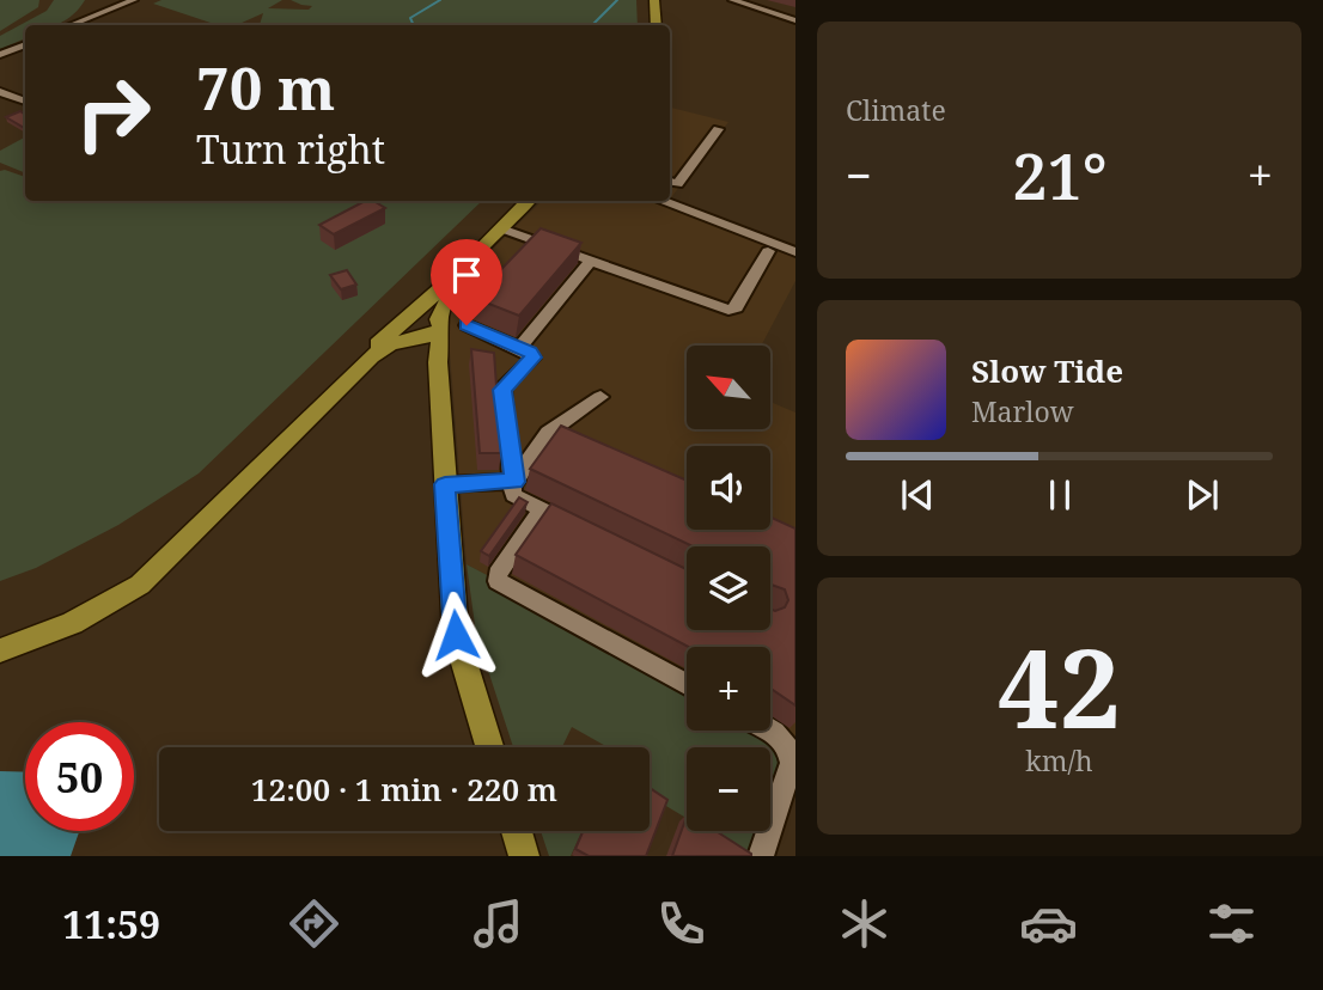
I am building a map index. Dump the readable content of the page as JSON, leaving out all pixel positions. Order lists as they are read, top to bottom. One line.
{"north":"top left","page":{"tile":["Climate",["42","km/h"]],"turn":["70 m","Turn right"],"heat":["−","21°","+"],"song":["Slow Tide","Marlow"],"map_buttons":["+","−"],"limit":"50","trip":"12:00 · 1 min · 220 m","tabs":"11:59"}}
